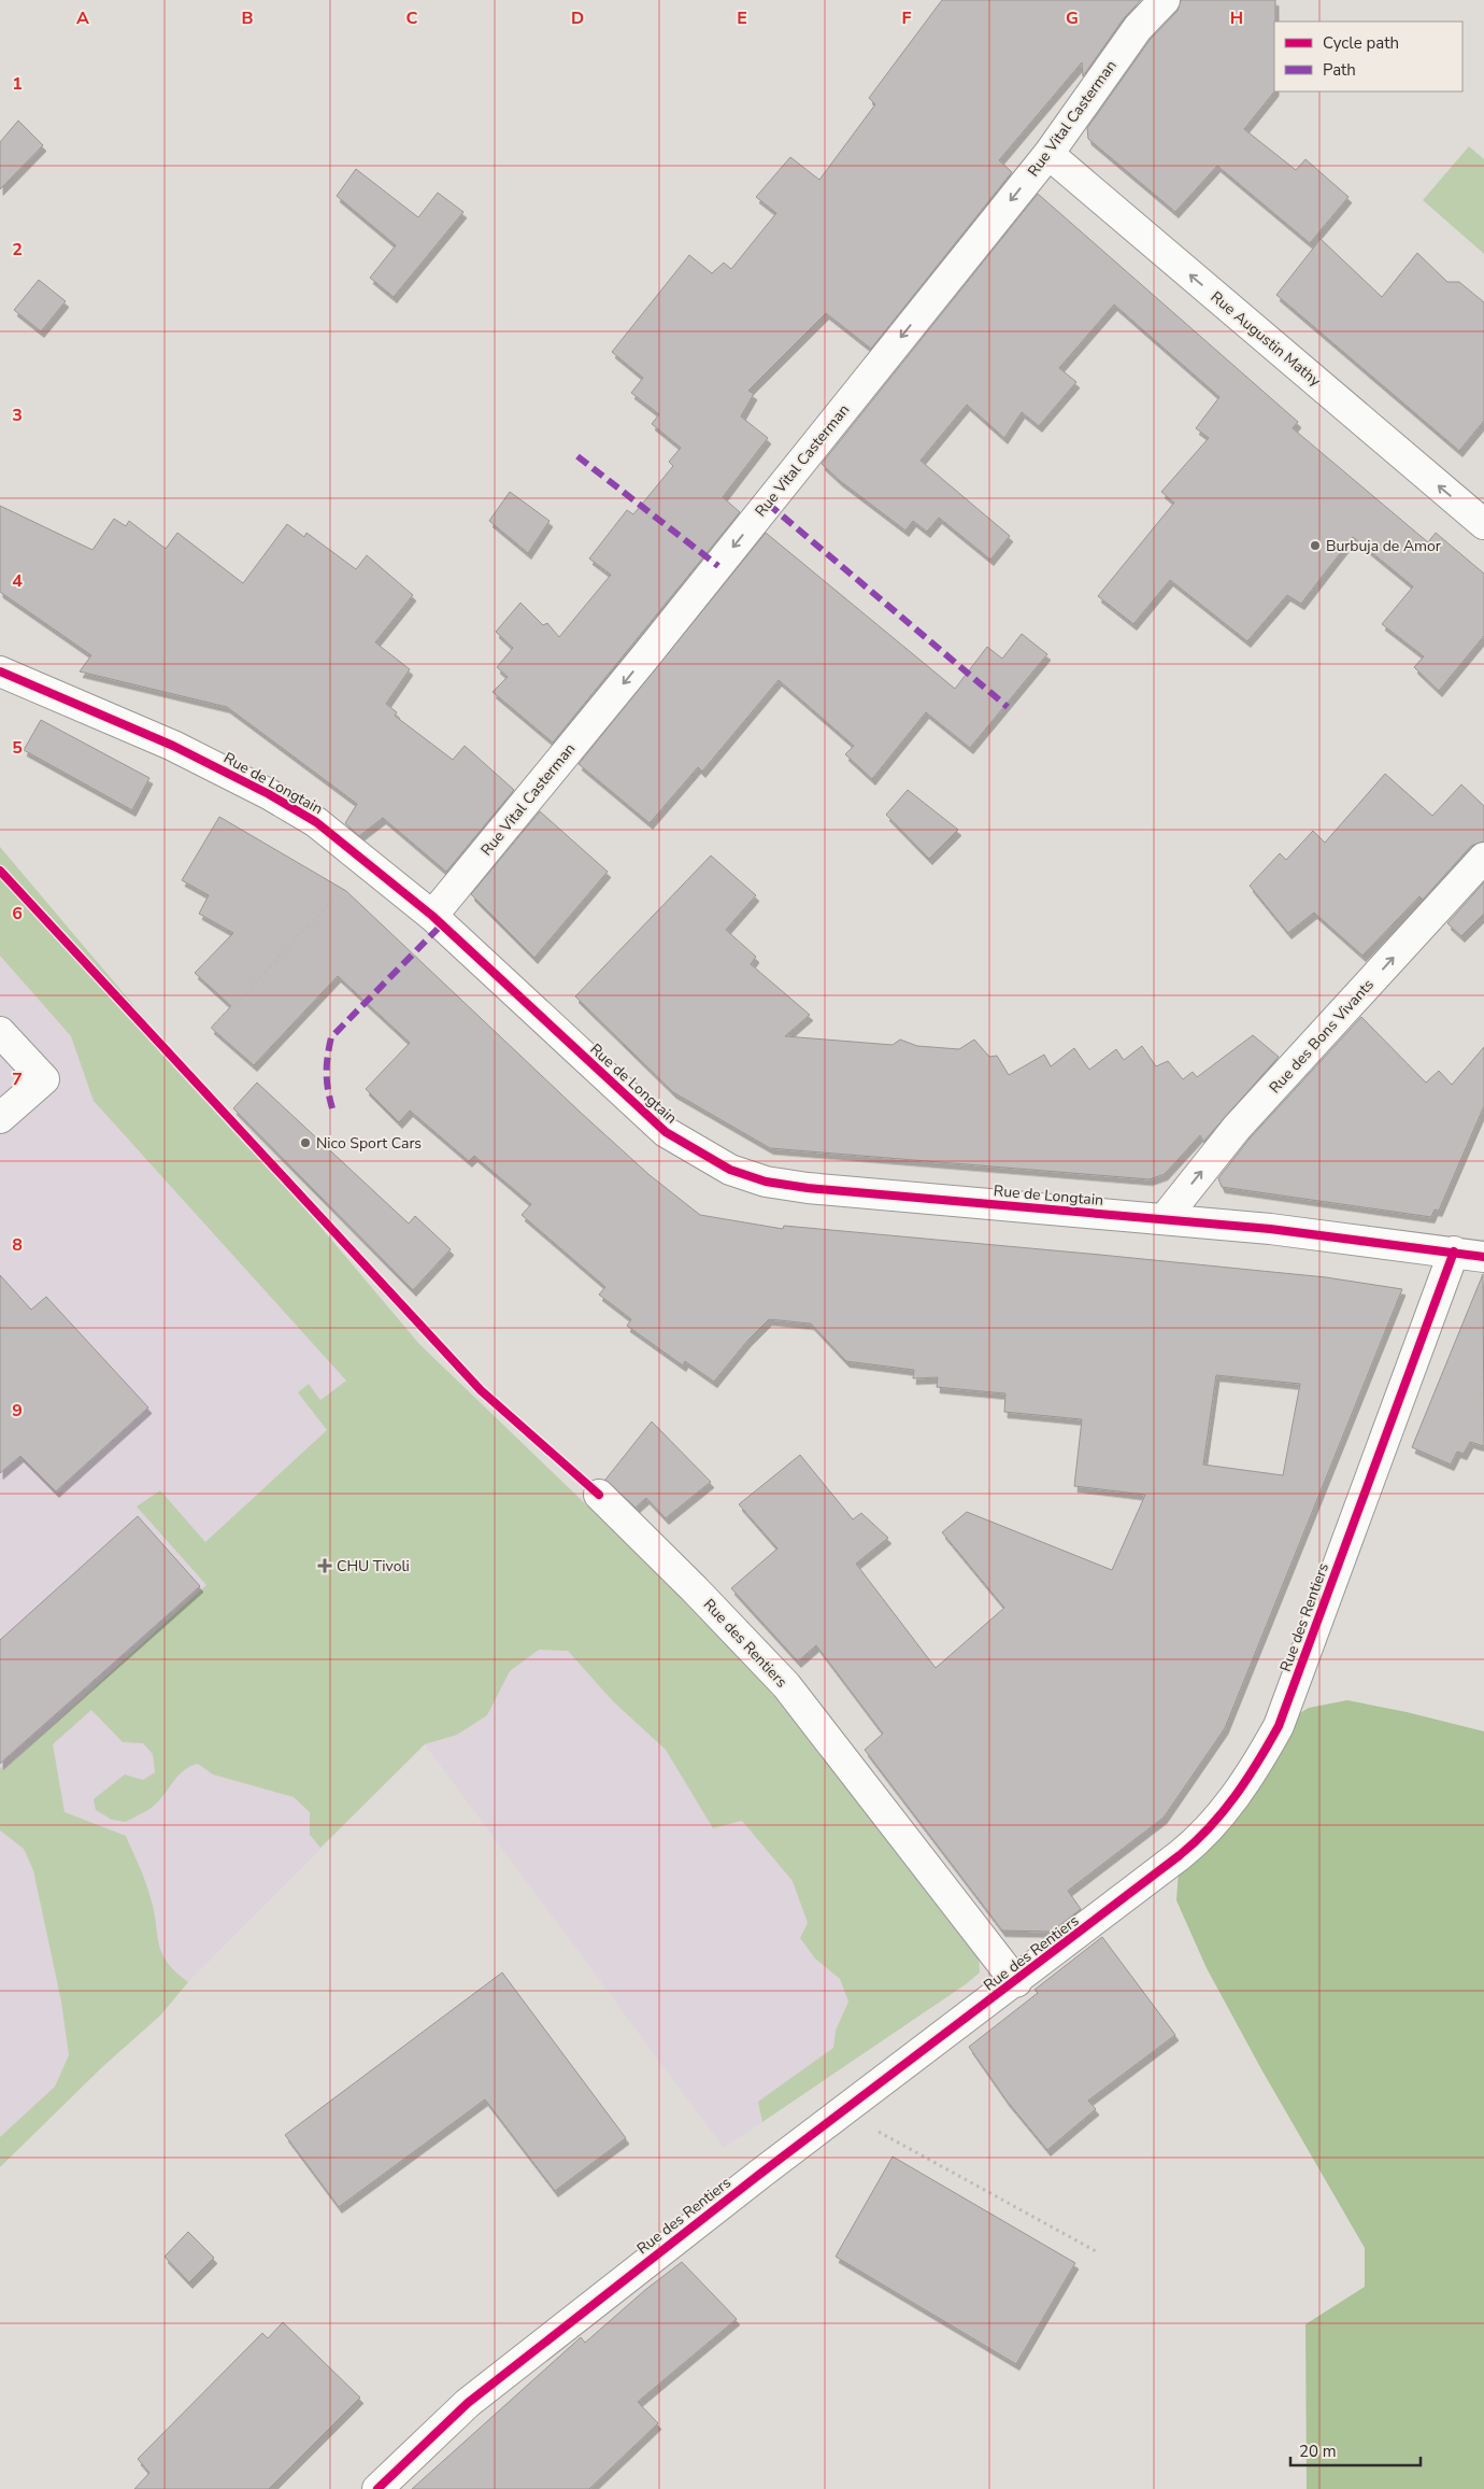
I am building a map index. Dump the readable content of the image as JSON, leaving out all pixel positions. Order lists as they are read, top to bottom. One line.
{"streets":{"street":["Rue Vital Casterman","Rue Augustin Mathy","Rue de Longtain","Rue des Bons Vivants","Rue des Rentiers"]},"crossings":[["Rue Vital Casterman","Rue Augustin Mathy"],["Rue Vital Casterman","Rue de Longtain"],["Rue de Longtain","Rue des Bons Vivants"],["Rue de Longtain","Rue des Rentiers"]],"one_way":["Rue Vital Casterman","Rue Augustin Mathy","Rue des Bons Vivants"],"places":{"other":["Burbuja de Amor","Nico Sport Cars"],"health":["CHU Tivoli"]},"legend":["Cycle path","Path"],"scale_bar":"20 m","grid":{"columns":["A","B","C","D","E","F","G","H"],"rows":["1","2","3","4","5","6","7","8","9"]}}
